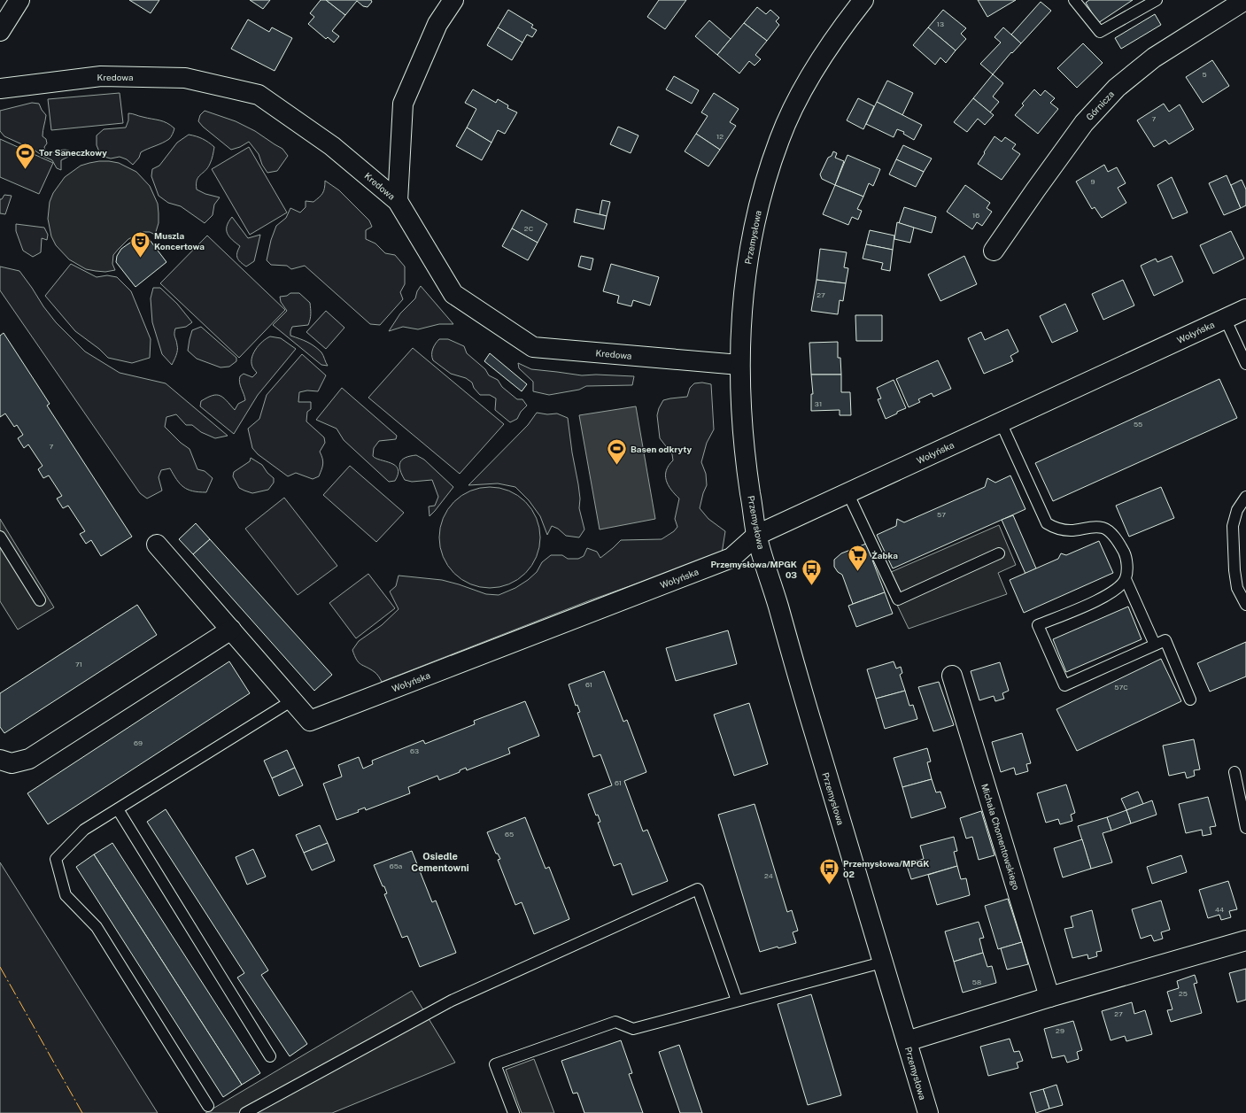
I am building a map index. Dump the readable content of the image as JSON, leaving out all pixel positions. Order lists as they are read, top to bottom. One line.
{"streets":{"street":["Kredowa","Górnicza","Przemysłowa","Wołyńska","Michała Chomentowskiego"]},"crossings":[["Kredowa","Przemysłowa"],["Przemysłowa","Wołyńska"]],"districts":["Osiedle Cementowni"],"places":{"sports":["Tor Saneczkowy","Basen odkryty"],"theatre":["Muszla Koncertowa"],"supermarket":["Żabka"],"bus stop":["Przemysłowa/MPGK 03","Przemysłowa/MPGK 02"]},"house_numbers":["13","5","7","12","9","16","2C","27","31","55","7","57","71","61","57C","69","63","61","65","65a","24","44","58","25","27","29"]}
